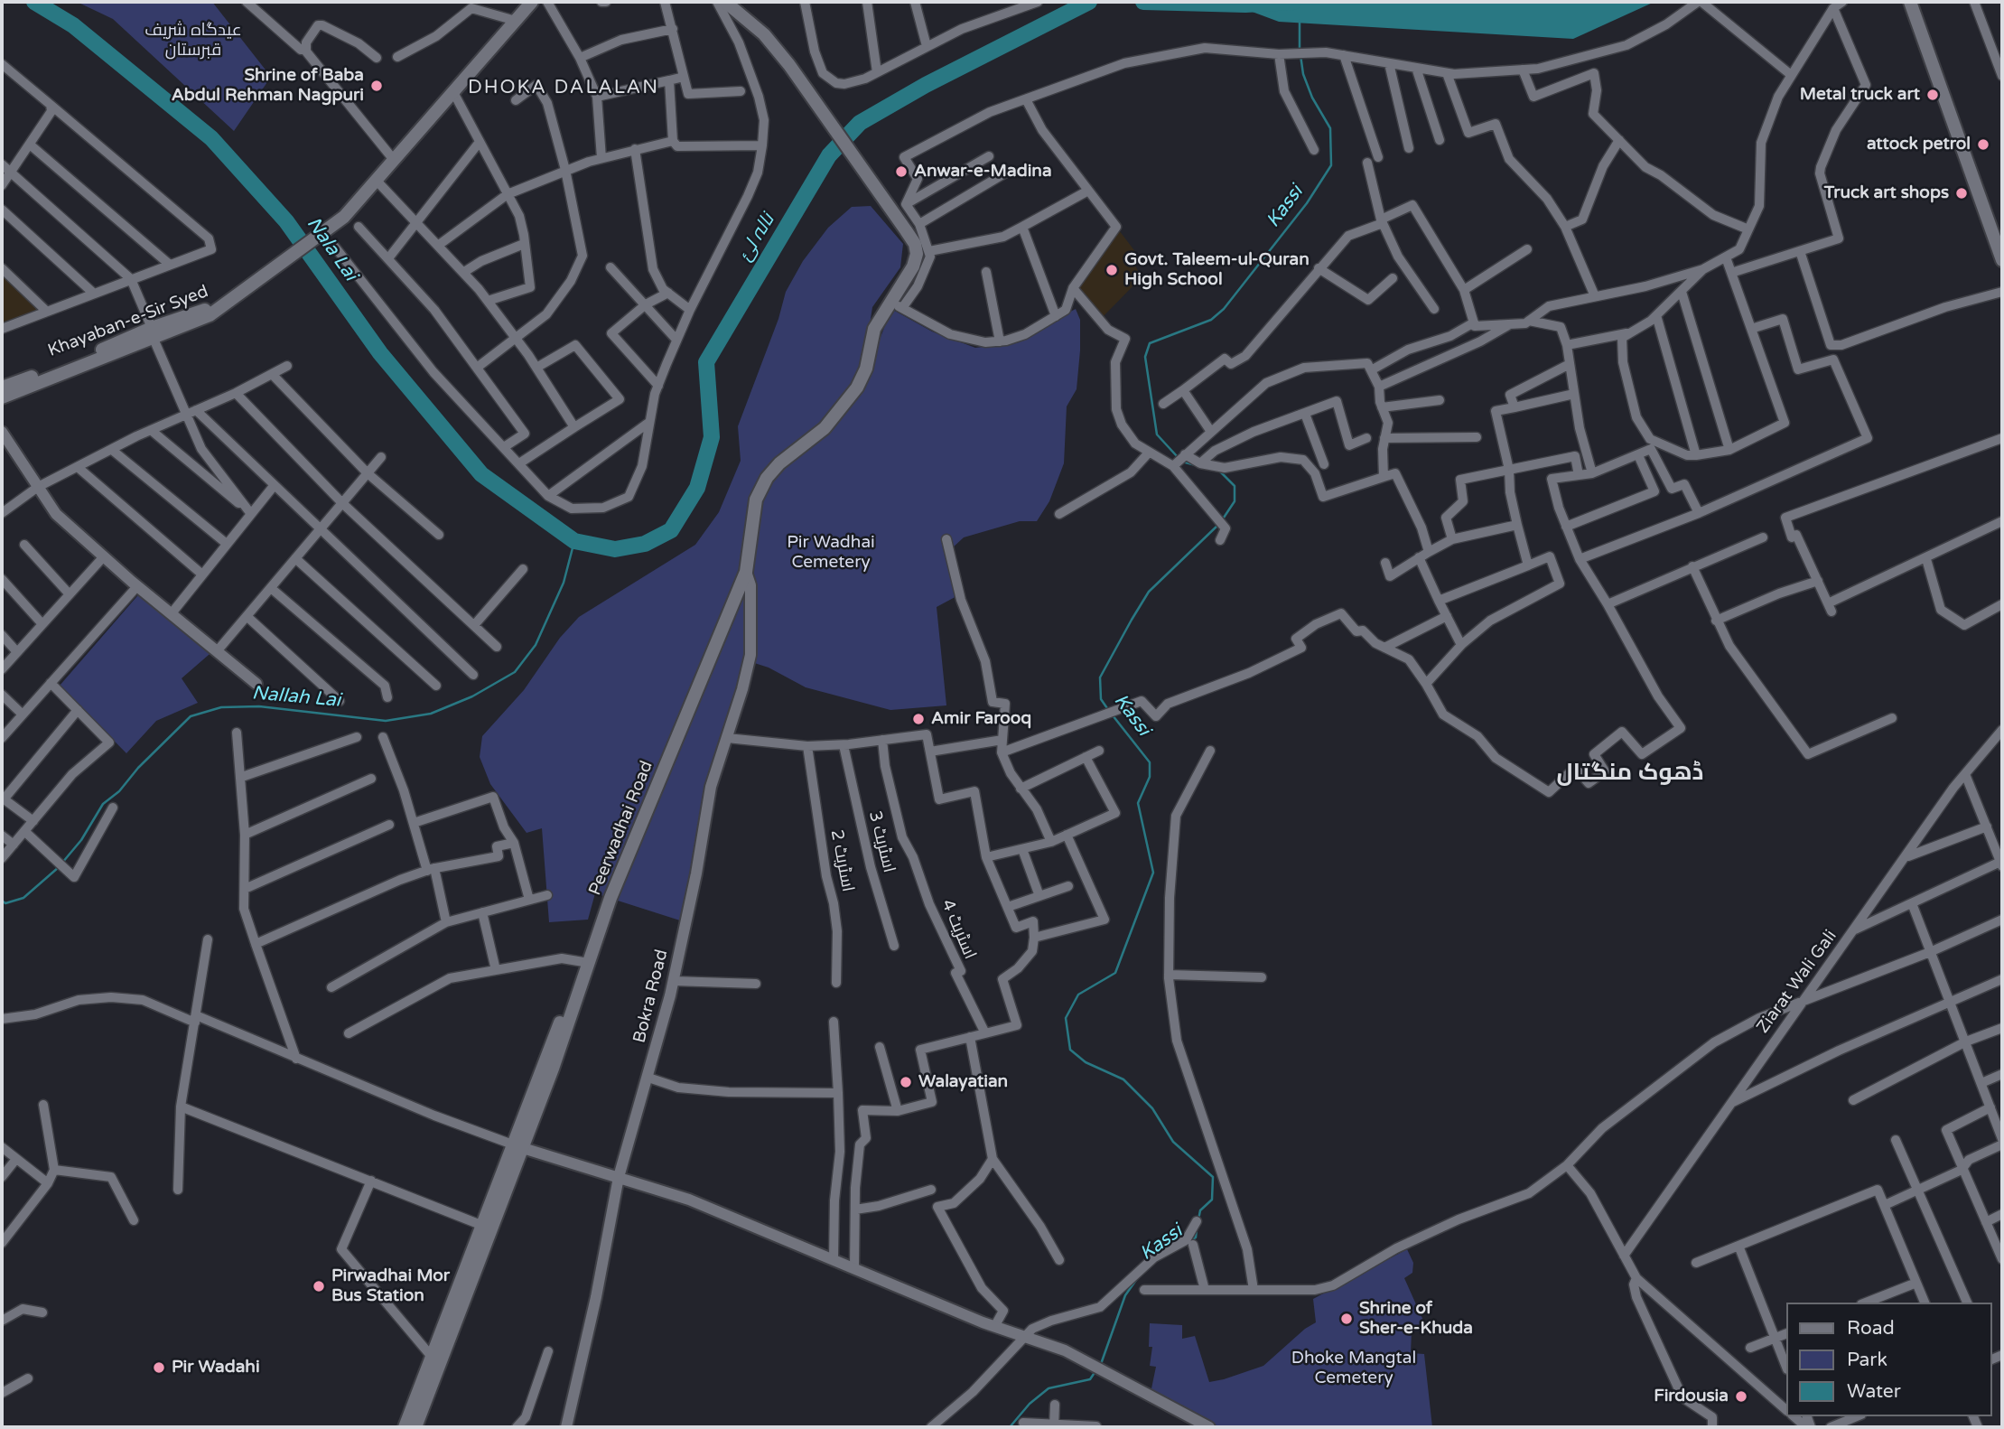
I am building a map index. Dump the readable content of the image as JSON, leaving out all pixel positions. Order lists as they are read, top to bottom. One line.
{"streets":{"main road":["Khayaban-e-Sir Syed","Peerwadhai Road"],"street":["اسٹریٹ 3","اسٹریٹ 2","اسٹریٹ 4","Ziarat Wali Gali","Bokra Road"]},"crossings":[["Peerwadhai Road","Bokra Road"]],"districts":["DHOKA DALALAN","ڈھوک منگتال"],"water":["Kassi","نالہ لئ","Nala Lai","Nallah Lai"],"parks":["عیدگاہ شریف قبرستان","Pir Wadhai Cemetery","Dhoke Mangtal Cemetery"],"places":["Shrine of Baba Abdul Rehman Nagpuri","Metal truck art","attock petrol","Anwar-e-Madina","Truck art shops","Govt. Taleem-ul-Quran High School","Amir Farooq","Walayatian","Pirwadhai Mor Bus Station","Shrine of Sher-e-Khuda","Pir Wadahi","Firdousia"],"legend":["Road","Park","Water"]}
